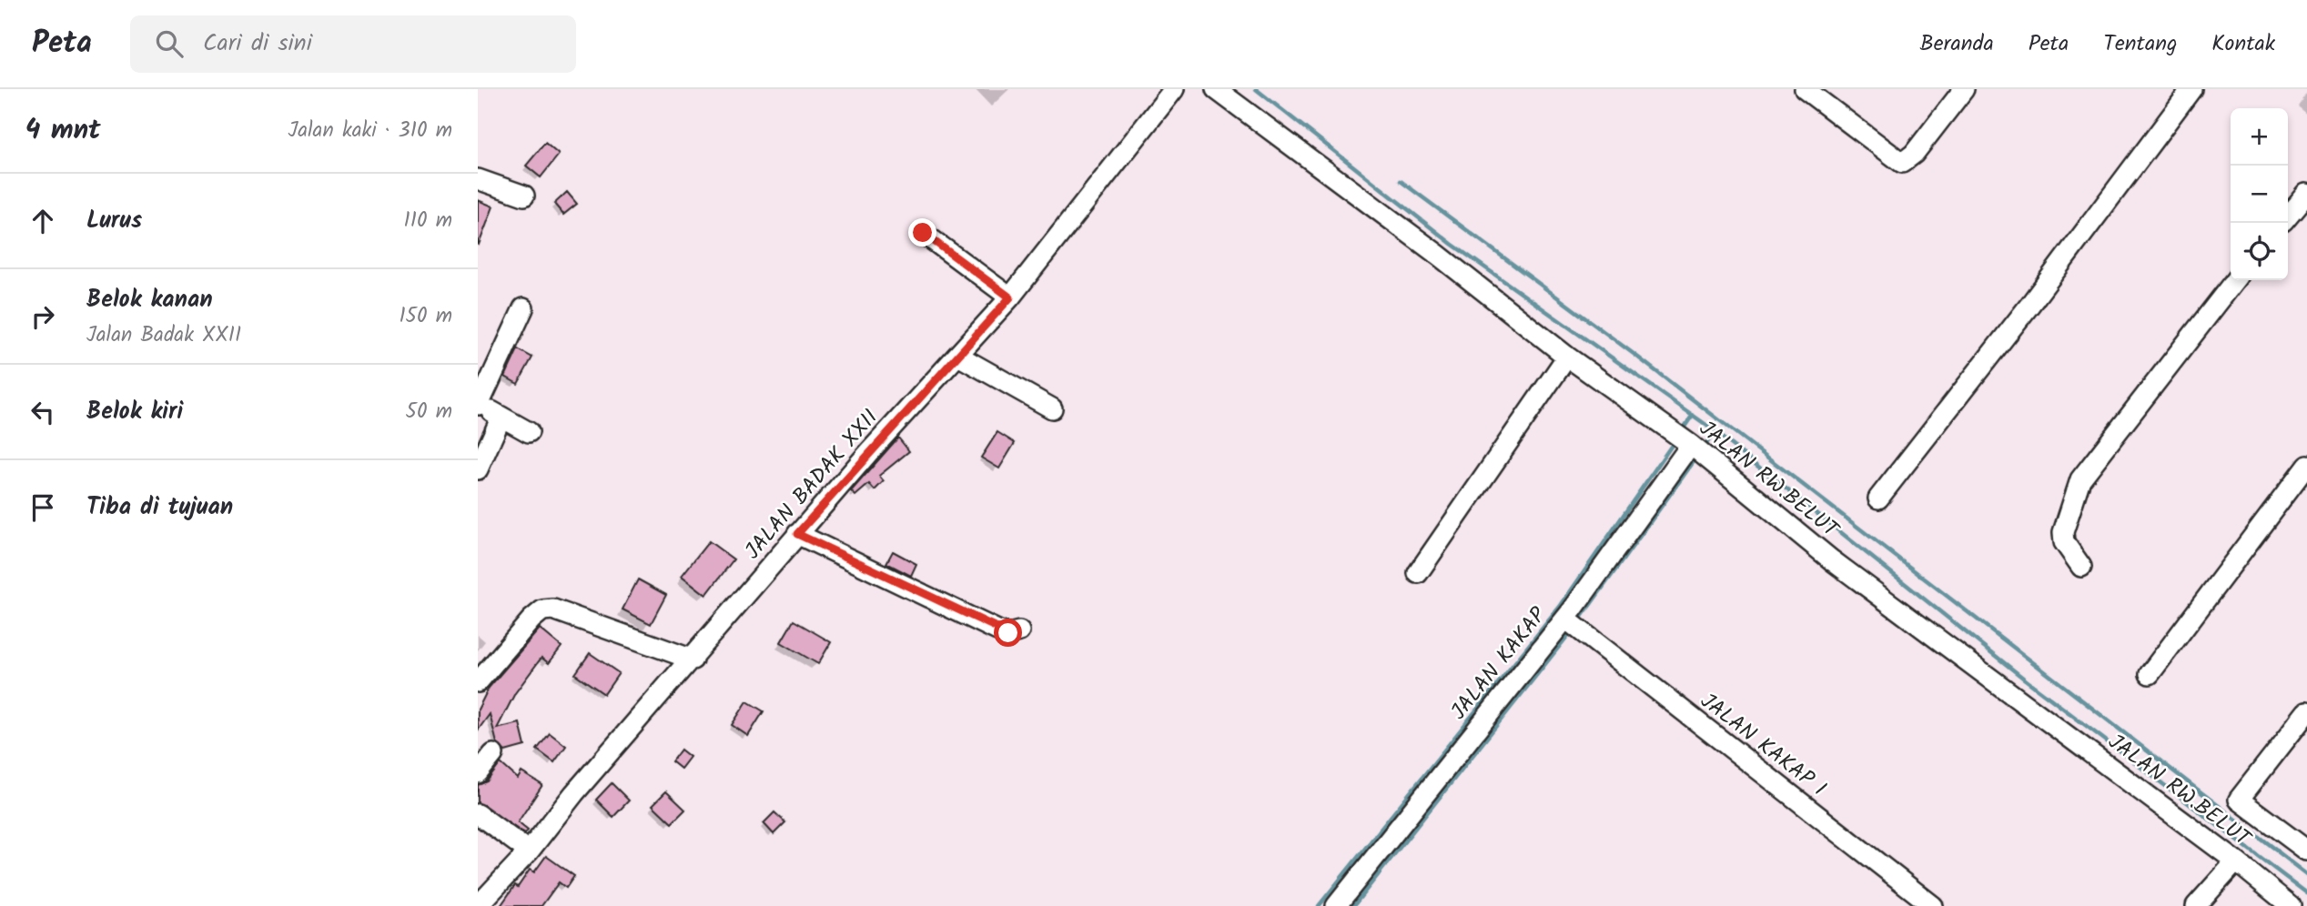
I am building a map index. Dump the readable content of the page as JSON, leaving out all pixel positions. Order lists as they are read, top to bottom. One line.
{"streets":{"street":["JALAN RW.BELUT","JALAN BADAK XXII","JALAN KAKAP","JALAN KAKAP I"]},"crossings":[["JALAN RW.BELUT","JALAN KAKAP"],["JALAN KAKAP","JALAN KAKAP I"]],"page":{"header":"Peta","search":"Cari di sini","nav":["Beranda","Peta","Tentang","Kontak"],"heading":["4 mnt","Jalan kaki · 310 m"],"map_buttons":["+","−"],"list":[["Lurus","110 m"],["Belok kanan","Jalan Badak XXII","150 m"],["Belok kiri","50 m"],"Tiba di tujuan"]}}
